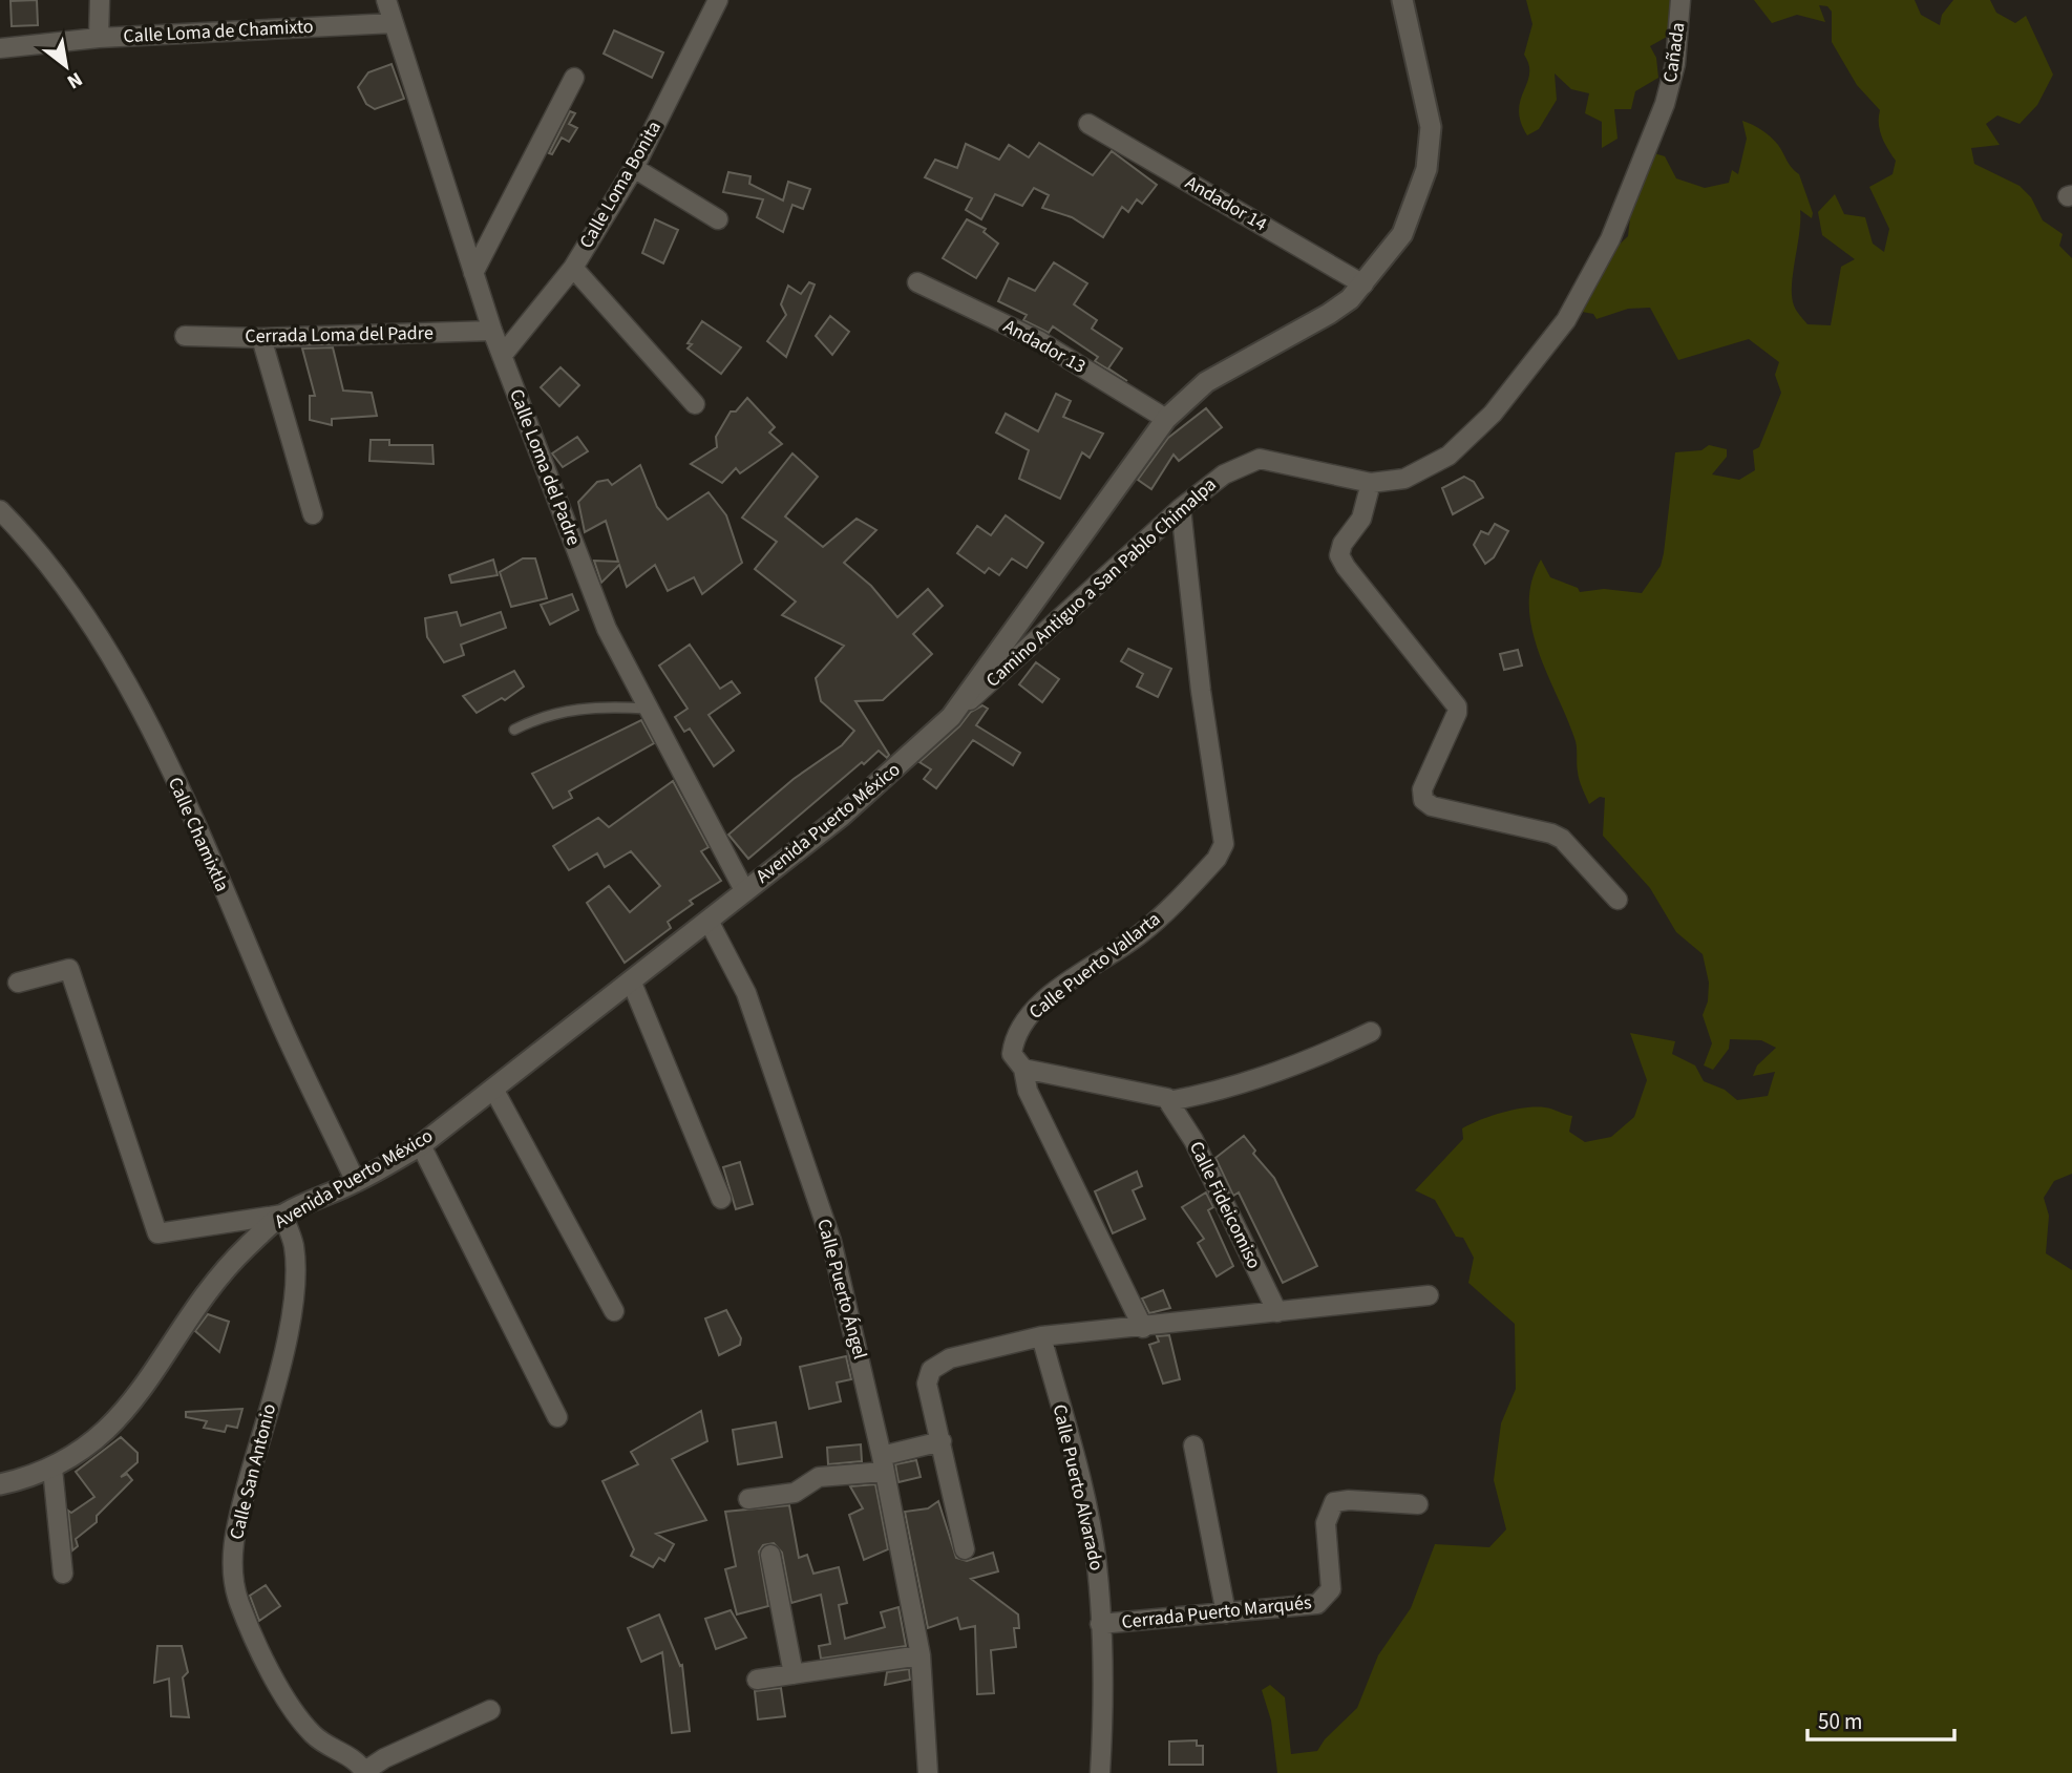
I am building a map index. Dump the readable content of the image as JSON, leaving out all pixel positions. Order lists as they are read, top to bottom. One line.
{"streets":{"main road":["Avenida Puerto México"],"street":["Calle Loma de Chamixto","Cañada","Calle Loma Bonita","Andador 14","Cerrada Loma del Padre","Andador 13","Calle Loma del Padre","Camino Antiguo a San Pablo Chimalpa","Calle Chamixtla","Calle Puerto Vallarta","Calle Fideicomiso","Calle Puerto Ángel","Calle San Antonio","Calle Puerto Alvarado","Cerrada Puerto Marqués"]},"crossings":[["Calle Loma de Chamixto","Calle Loma del Padre"],["Cañada","Camino Antiguo a San Pablo Chimalpa"],["Calle Loma Bonita","Calle Loma del Padre"],["Andador 14","Avenida Puerto México"],["Cerrada Loma del Padre","Calle Loma del Padre"],["Andador 13","Avenida Puerto México"],["Calle Loma del Padre","Avenida Puerto México"],["Camino Antiguo a San Pablo Chimalpa","Avenida Puerto México"],["Camino Antiguo a San Pablo Chimalpa","Calle Puerto Vallarta"],["Avenida Puerto México","Calle Chamixtla"],["Avenida Puerto México","Calle Puerto Ángel"],["Avenida Puerto México","Calle San Antonio"],["Calle Puerto Alvarado","Cerrada Puerto Marqués"]],"scale_bar":"50 m","north":"bottom right"}
